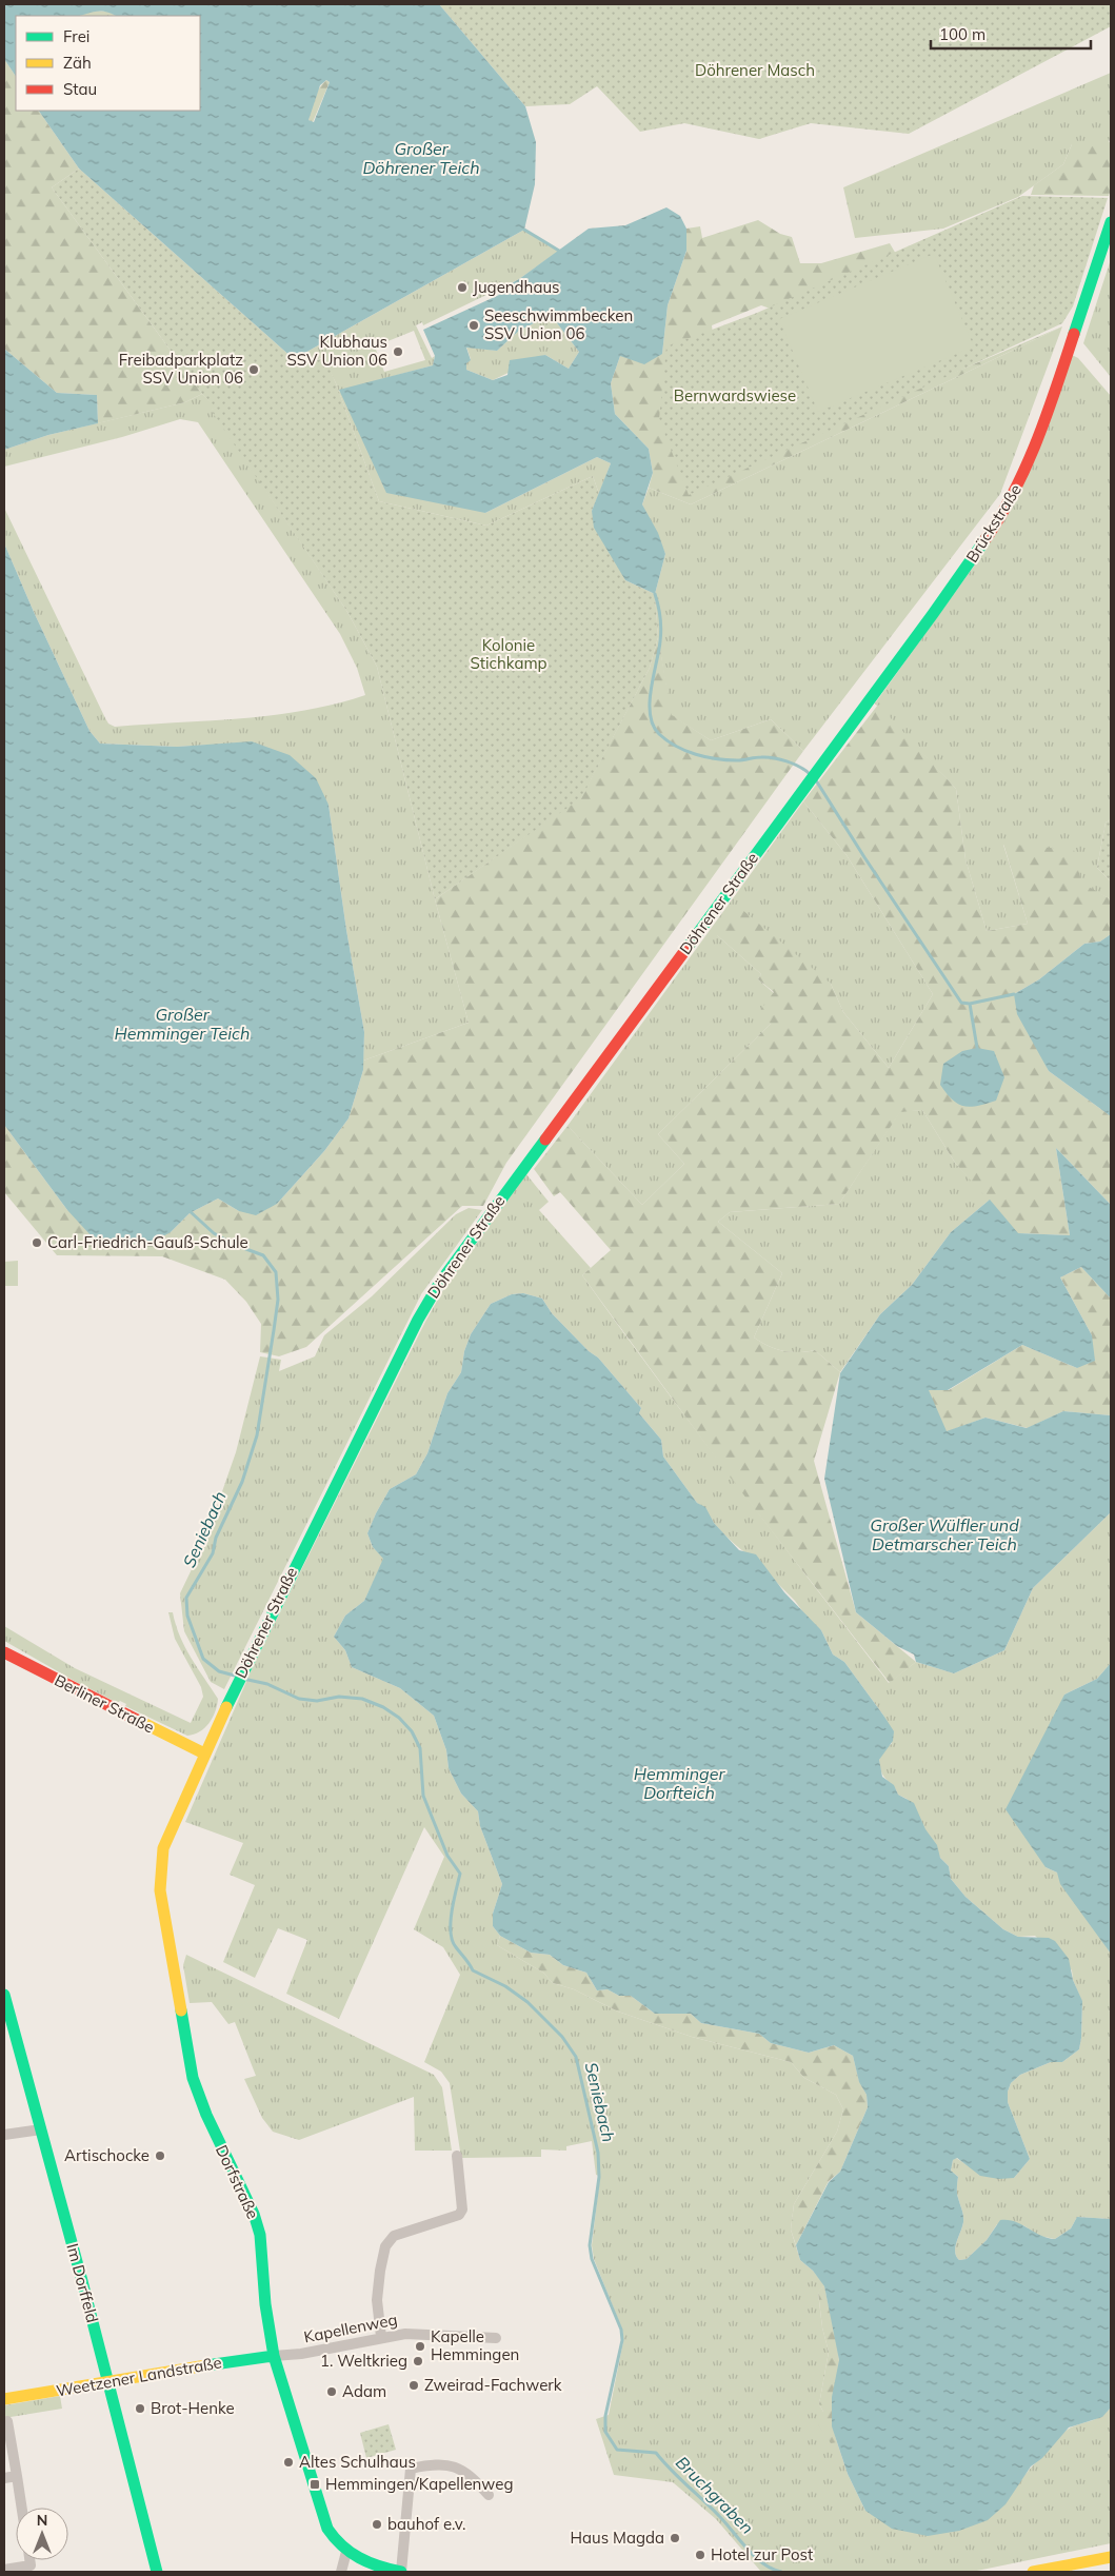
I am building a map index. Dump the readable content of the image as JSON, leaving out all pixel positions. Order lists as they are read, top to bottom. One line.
{"streets":{"street":["Brückstraße","Döhrener Straße","Berliner Straße","Dorfstraße","Im Dorffeld","Kapellenweg","Weetzener Landstraße"]},"crossings":[["Brückstraße","Döhrener Straße"],["Döhrener Straße","Berliner Straße"],["Döhrener Straße","Dorfstraße"],["Berliner Straße","Dorfstraße"],["Dorfstraße","Kapellenweg"],["Dorfstraße","Weetzener Landstraße"],["Im Dorffeld","Weetzener Landstraße"],["Kapellenweg","Weetzener Landstraße"]],"water":["Großer Döhrener Teich","Großer Hemminger Teich","Großer Wülfler und Detmarscher Teich","Seniebach","Hemminger Dorfteich","Bruchgraben"],"parks":["Döhrener Masch","Bernwardswiese","Kolonie Stichkamp"],"places":{"other":["Jugendhaus","Seeschwimmbecken SSV Union 06","Klubhaus SSV Union 06","Freibadparkplatz SSV Union 06","Carl-Friedrich-Gauß-Schule","Artischocke","Kapelle Hemmingen","1. Weltkrieg","Zweirad-Fachwerk","Adam","Brot-Henke","Altes Schulhaus","bauhof e.v.","Haus Magda","Hotel zur Post"],"transit":["Hemmingen/Kapellenweg"]},"legend":["Frei","Zäh","Stau"],"scale_bar":"100 m","north":"top"}
